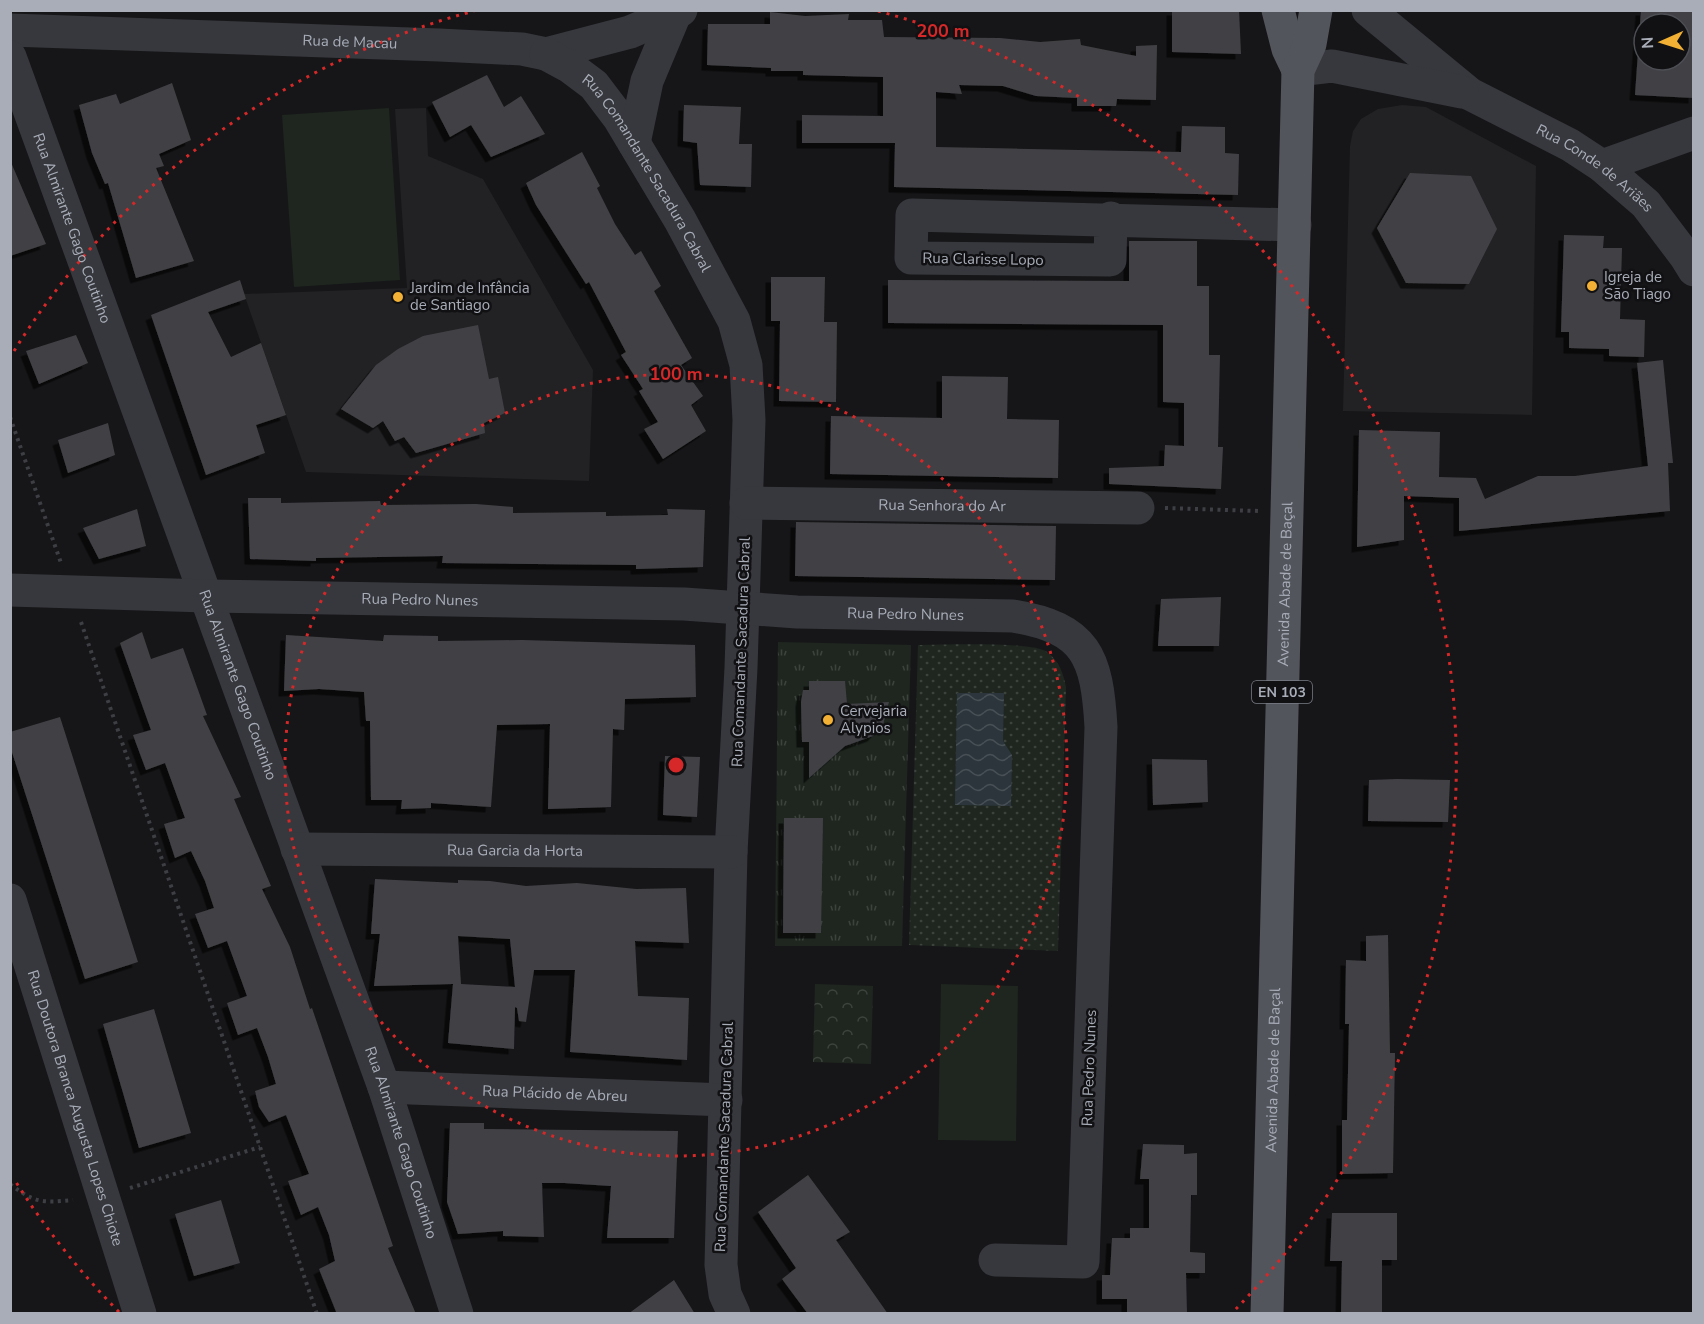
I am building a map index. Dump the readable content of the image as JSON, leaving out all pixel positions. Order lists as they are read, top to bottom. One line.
{"streets":{"main road":["Avenida Abade de Baçal","EN 103"],"street":["Rua de Macau","Rua Conde de Ariães","Rua Comandante Sacadura Cabral","Rua Almirante Gago Coutinho","Rua Clarisse Lopo","Rua Senhora do Ar","Rua Pedro Nunes","Rua Garcia da Horta","Rua Plácido de Abreu","Rua Doutora Branca Augusta Lopes Chiote"]},"crossings":[["Rua de Macau","Rua Comandante Sacadura Cabral"],["Rua Conde de Ariães","Avenida Abade de Baçal"],["Rua Comandante Sacadura Cabral","Rua Senhora do Ar"],["Rua Comandante Sacadura Cabral","Rua Pedro Nunes"],["Rua Comandante Sacadura Cabral","Rua Garcia da Horta"],["Rua Comandante Sacadura Cabral","Rua Plácido de Abreu"],["Rua Almirante Gago Coutinho","Rua Pedro Nunes"],["Rua Almirante Gago Coutinho","Rua Garcia da Horta"],["Rua Almirante Gago Coutinho","Rua Plácido de Abreu"],["Rua Clarisse Lopo","Avenida Abade de Baçal"]],"places":["Igreja de São Tiago","Jardim de Infância de Santiago","Cervejaria Alypios"],"north":"left","rings":["200 m","100 m"]}
